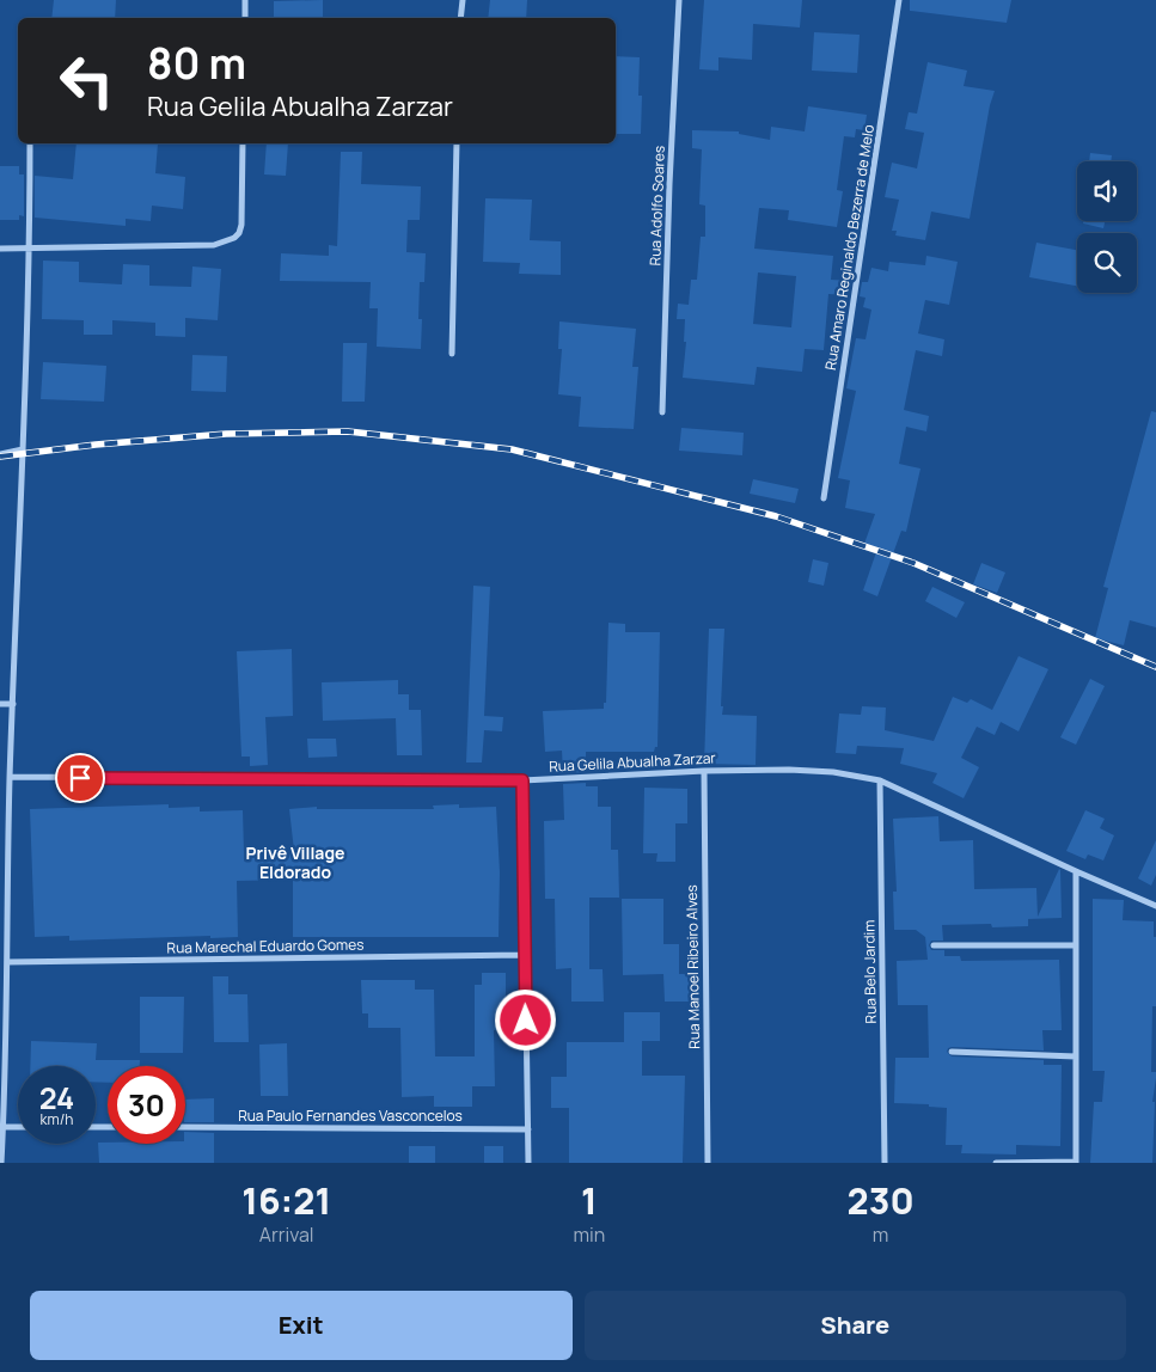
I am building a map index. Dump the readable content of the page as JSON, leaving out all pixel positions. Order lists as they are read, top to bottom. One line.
{"streets":{"street":["Rua Adolfo Soares","Rua Amaro Reginaldo Bezerra de Melo","Rua Gelila Abualha Zarzar","Rua Marechal Eduardo Gomes","Rua Manoel Ribeiro Alves","Rua Belo Jardim","Rua Paulo Fernandes Vasconcelos"]},"crossings":[["Rua Gelila Abualha Zarzar","Rua Manoel Ribeiro Alves"],["Rua Gelila Abualha Zarzar","Rua Belo Jardim"]],"districts":["Privê Village Eldorado"],"page":{"turn":["80 m","Rua Gelila Abualha Zarzar"],"speed":"24 km/h","limit":"30","eta":["16:21","Arrival","1","min","230","m"],"buttons":["Exit","Share"]}}
